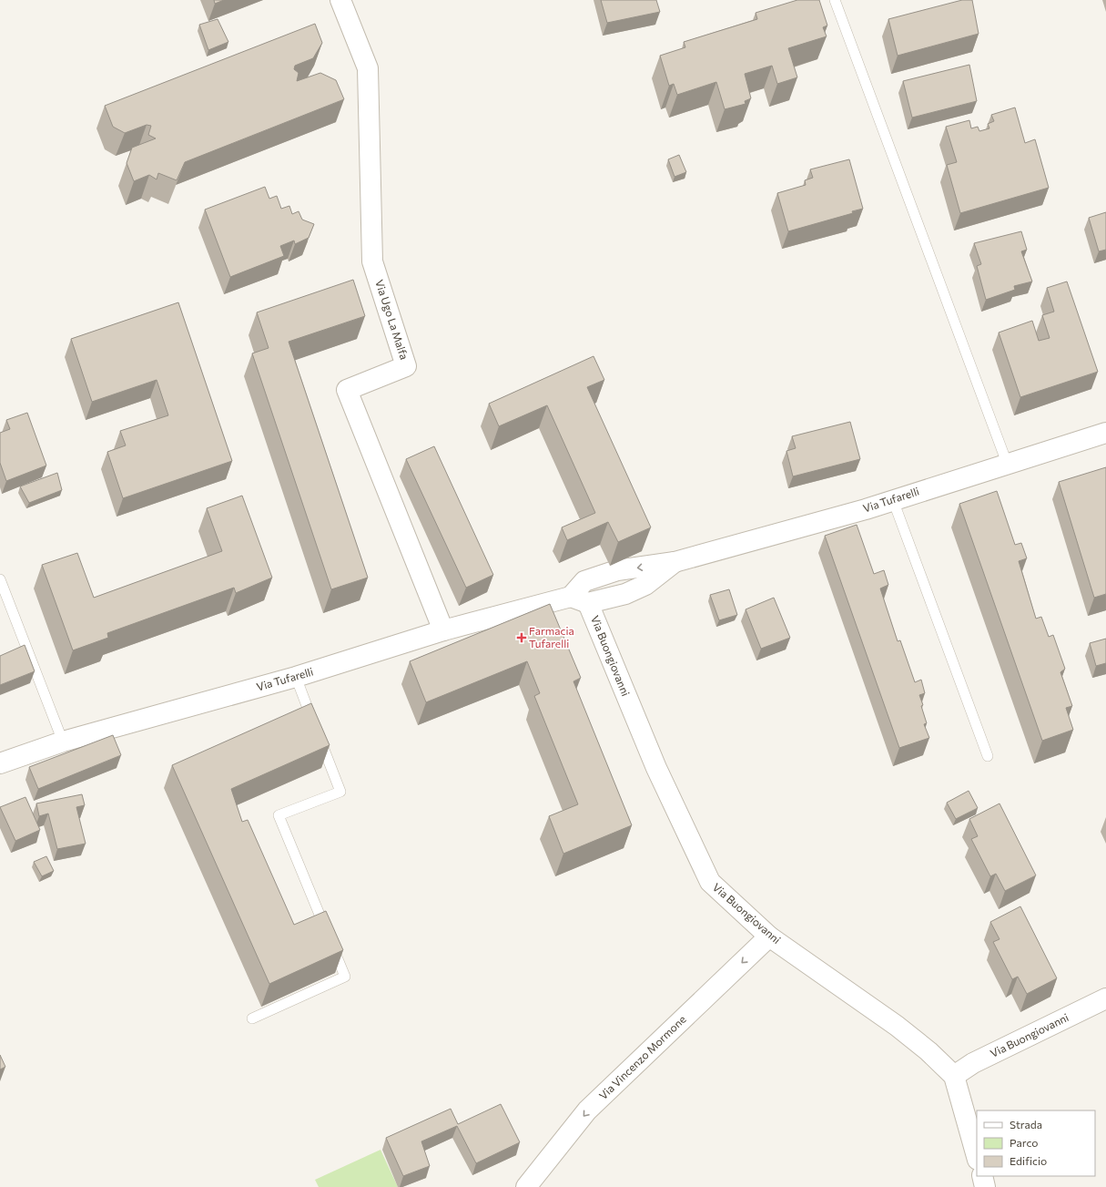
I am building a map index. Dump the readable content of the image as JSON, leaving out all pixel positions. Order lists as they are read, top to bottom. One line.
{"streets":{"street":["Via Ugo La Malfa","Via Tufarelli","Via Buongiovanni","Via Vincenzo Mormone"]},"crossings":[["Via Ugo La Malfa","Via Tufarelli"],["Via Tufarelli","Via Buongiovanni"],["Via Buongiovanni","Via Vincenzo Mormone"]],"one_way":["Via Vincenzo Mormone"],"places":{"health":["Farmacia Tufarelli"]},"legend":["Strada","Parco","Edificio"]}
